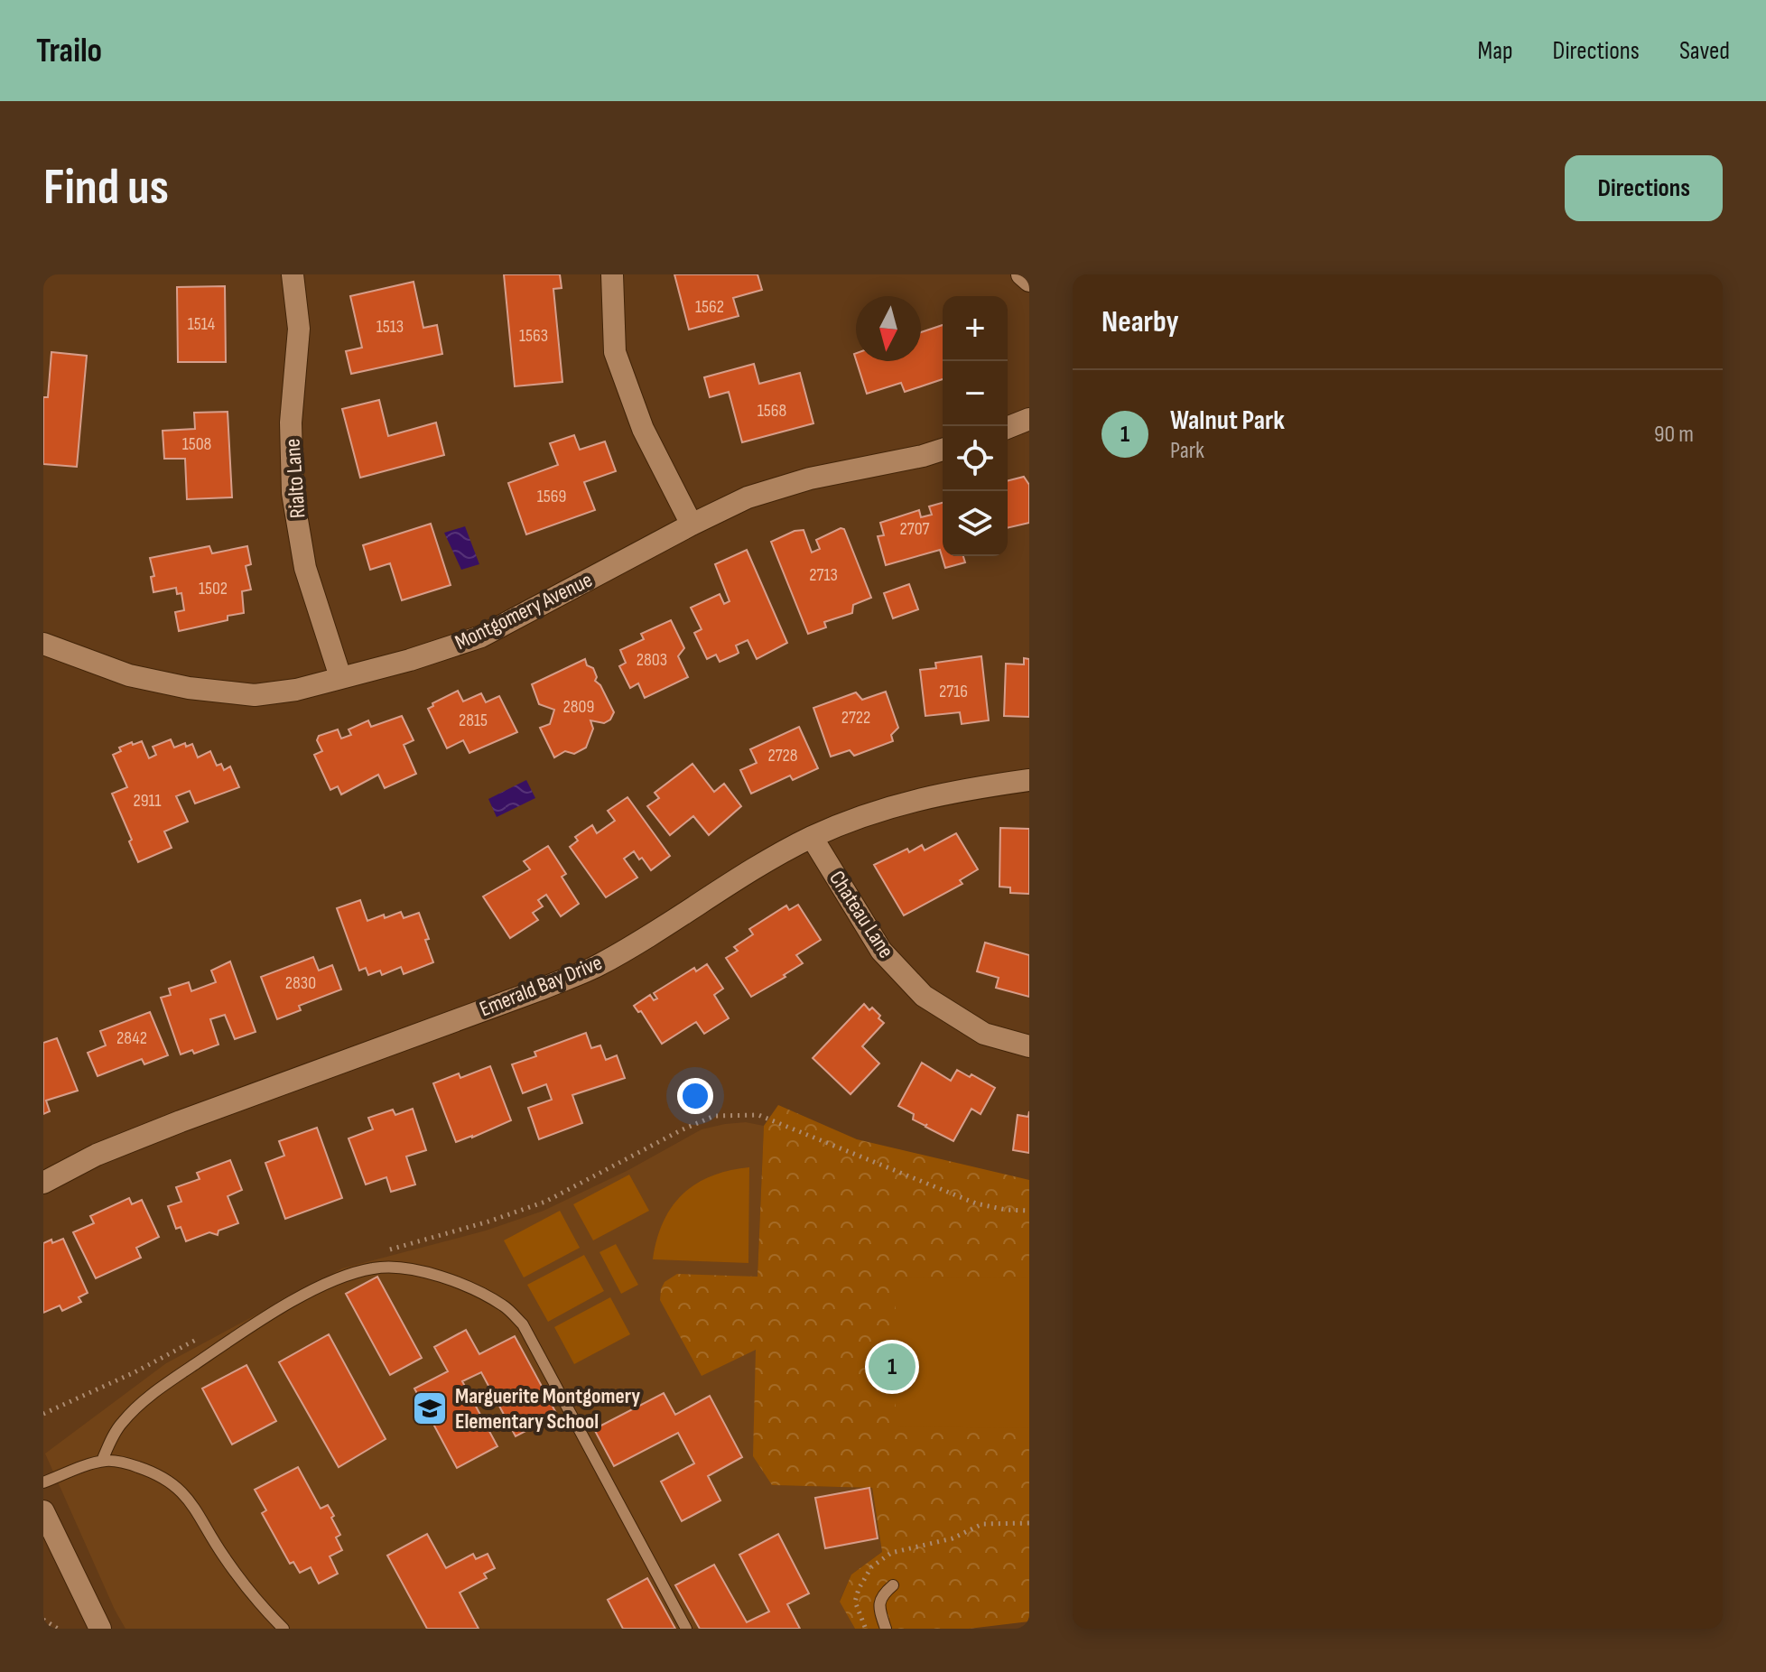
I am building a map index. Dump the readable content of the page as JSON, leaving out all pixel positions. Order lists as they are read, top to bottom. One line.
{"streets":{"street":["Rialto Lane","Montgomery Avenue","Chateau Lane","Emerald Bay Drive"]},"crossings":[["Rialto Lane","Montgomery Avenue"],["Chateau Lane","Emerald Bay Drive"]],"places":{"school or university":["Marguerite Montgomery Elementary School"]},"house_numbers":["1562","1514","1513","1563","1568","1508","1569","2707","2713","1502","2803","2716","2809","2722","2815","2728","2911","2830","2842"],"north":"bottom","page":{"header":"Trailo","nav":["Map","Directions","Saved"],"buttons":"Directions","title":"Find us","heading":"Nearby","map_buttons":["+","−"],"list":[{"mark":"1","name":"Walnut Park","note":"Park","value":"90 m"}],"pins":"1"}}
